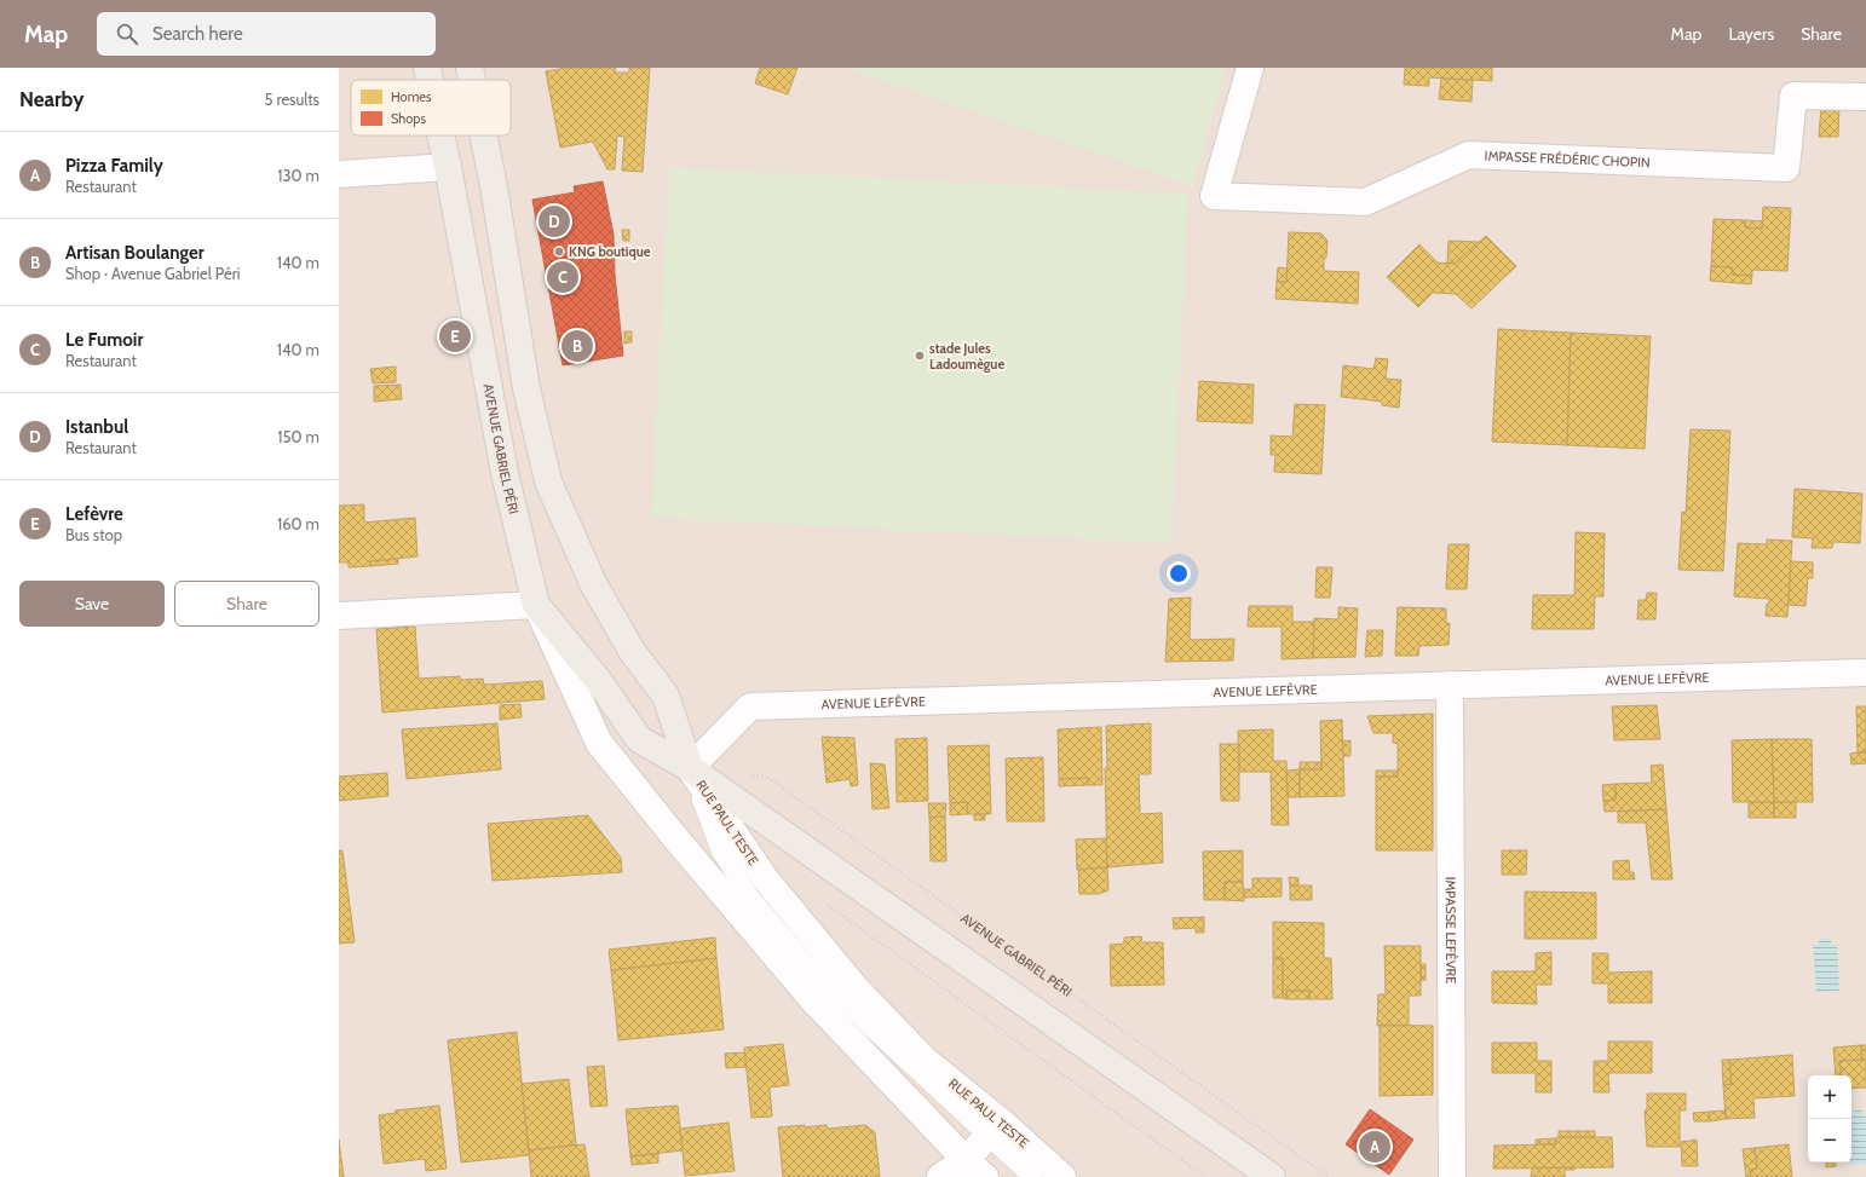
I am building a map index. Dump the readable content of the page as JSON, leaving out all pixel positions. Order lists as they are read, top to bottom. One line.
{"streets":{"main road":["AVENUE GABRIEL PÉRI"],"street":["IMPASSE FRÉDÉRIC CHOPIN","AVENUE LEFÈVRE","RUE PAUL TESTE","IMPASSE LEFÈVRE"]},"crossings":[["AVENUE GABRIEL PÉRI","AVENUE LEFÈVRE"],["AVENUE GABRIEL PÉRI","RUE PAUL TESTE"],["AVENUE LEFÈVRE","RUE PAUL TESTE"],["AVENUE LEFÈVRE","IMPASSE LEFÈVRE"]],"places":["KNG boutique","stade Jules Ladoumègue"],"legend":["Homes","Shops"],"page":{"header":"Map","search":"Search here","nav":["Map","Layers","Share"],"heading":["Nearby","5 results"],"list":[{"mark":"A","name":"Pizza Family","note":"Restaurant","value":"130 m"},{"mark":"B","name":"Artisan Boulanger","note":"Shop · Avenue Gabriel Péri","value":"140 m"},{"mark":"C","name":"Le Fumoir","note":"Restaurant","value":"140 m"},{"mark":"D","name":"Istanbul","note":"Restaurant","value":"150 m"},{"mark":"E","name":"Lefèvre","note":"Bus stop","value":"160 m"}],"pins":["D","C","E","B","A"],"buttons":["Save","Share"],"map_buttons":["+","−"]}}
